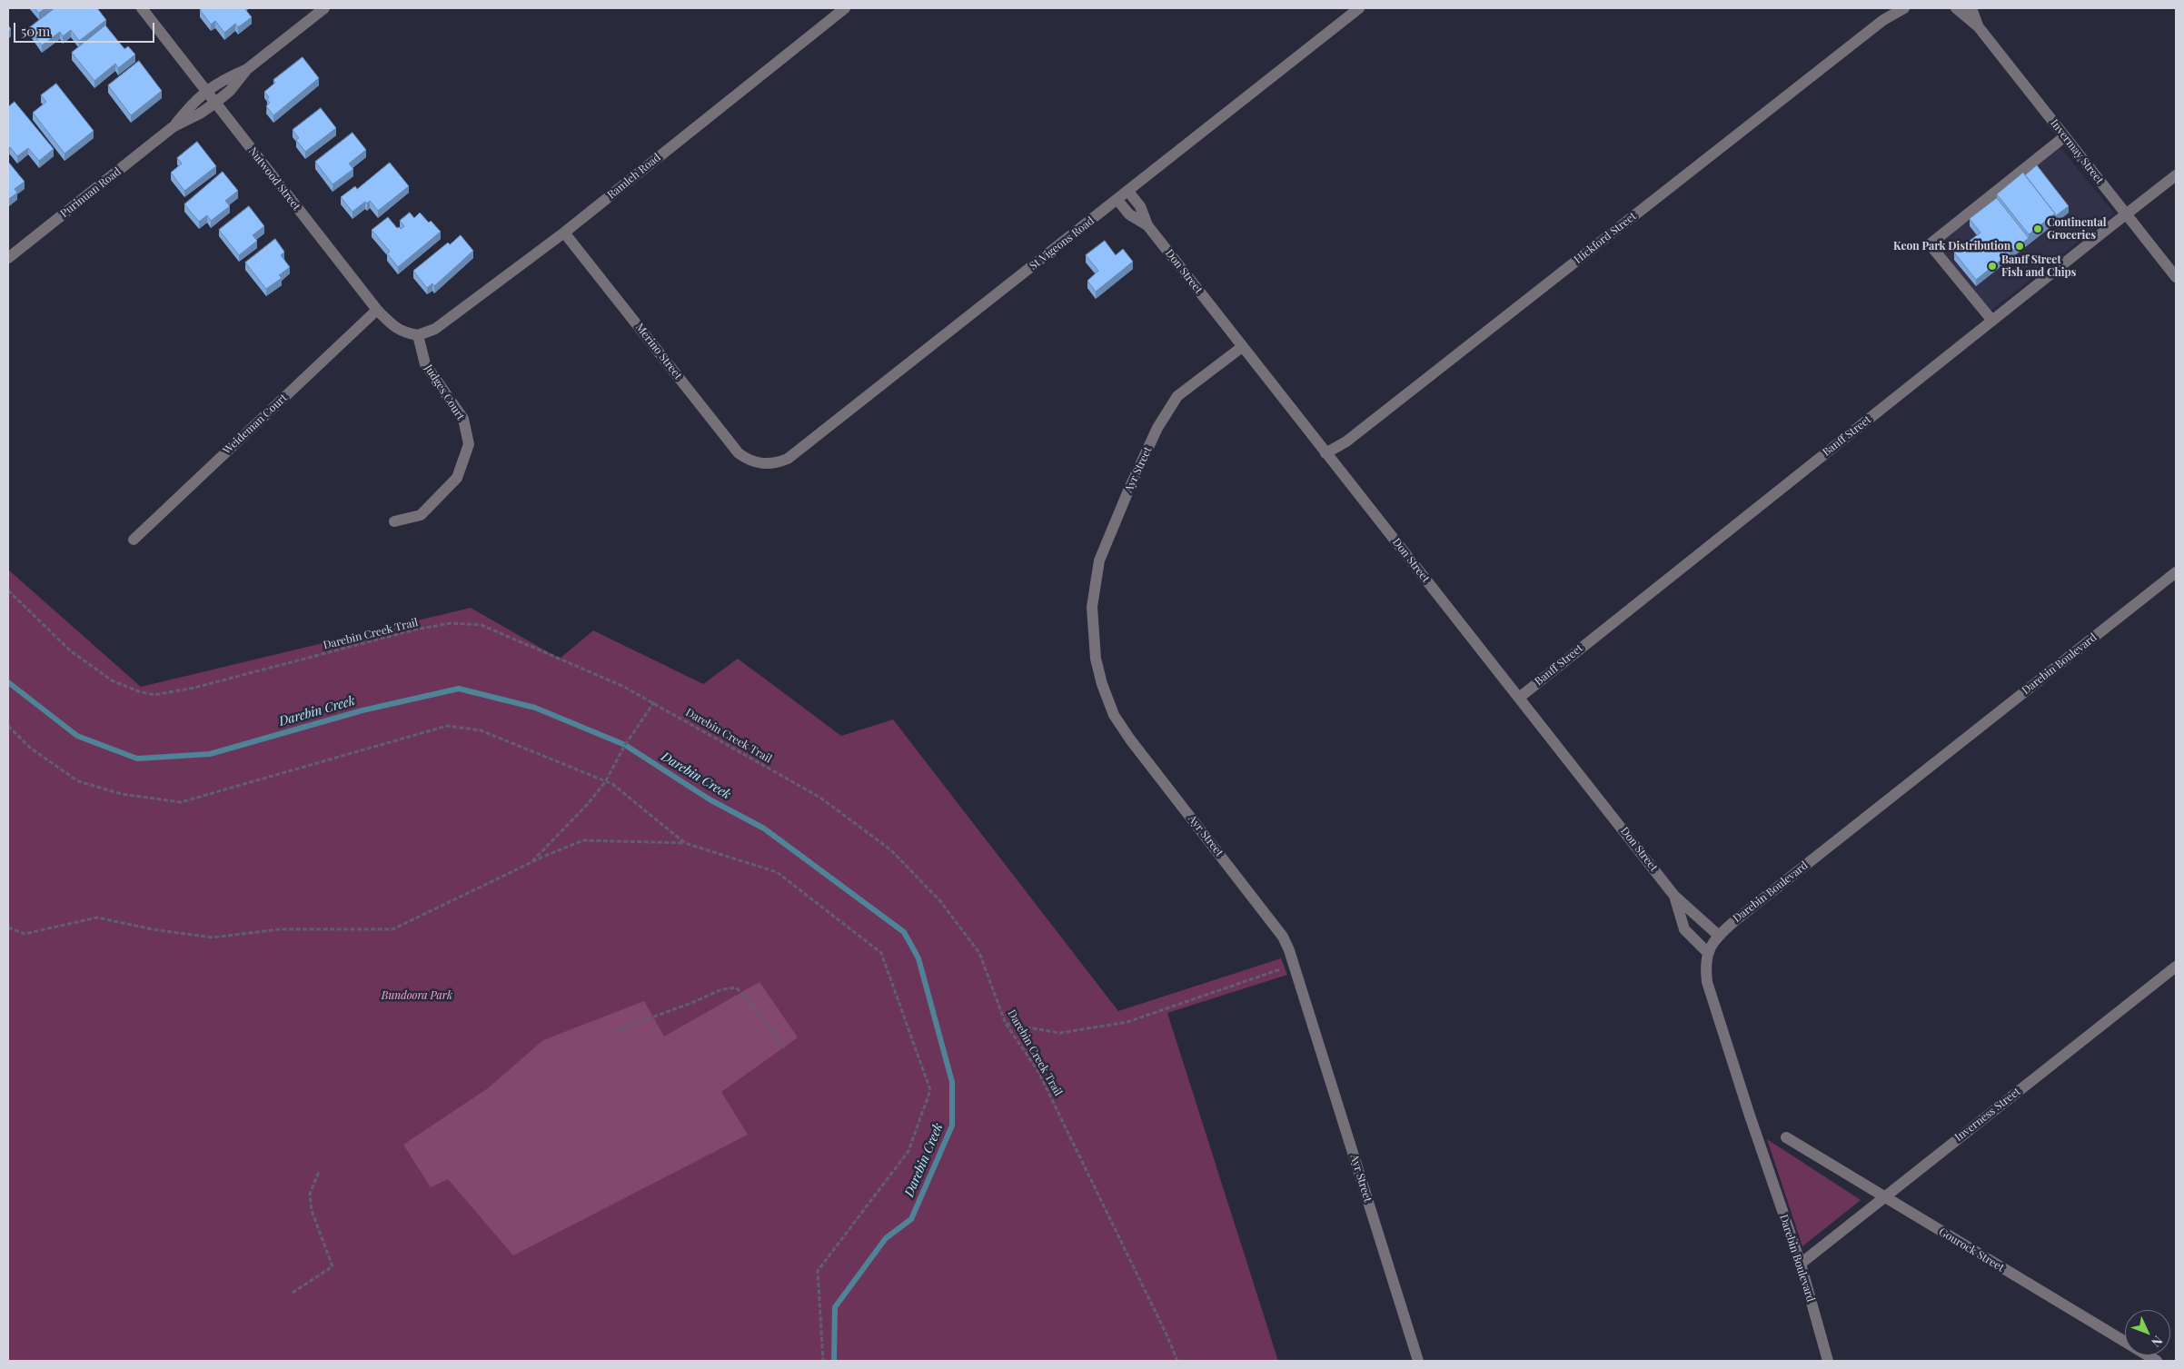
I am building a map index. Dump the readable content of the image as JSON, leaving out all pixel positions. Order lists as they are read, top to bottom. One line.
{"streets":{"street":["Invermay Street","Ramleh Road","Nutwood Street","Purinuan Road","Hickford Street","St Vigeons Road","Don Street","Merino Street","Judges Court","Weideman Court","Banff Street","Ayr Street","Darebin Boulevard","Inverness Street","Gourock Street"],"path":["Darebin Creek Trail"]},"crossings":[["Invermay Street","Banff Street"],["Ramleh Road","Nutwood Street"],["Ramleh Road","Merino Street"],["Ramleh Road","Judges Court"],["Nutwood Street","Purinuan Road"],["Nutwood Street","Judges Court"],["Nutwood Street","Weideman Court"],["Hickford Street","Don Street"],["St Vigeons Road","Don Street"],["St Vigeons Road","Merino Street"],["Don Street","Banff Street"],["Don Street","Ayr Street"],["Don Street","Darebin Boulevard"],["Darebin Boulevard","Inverness Street"],["Inverness Street","Gourock Street"]],"water":["Darebin Creek"],"parks":["Bundoora Park"],"places":["Continental Groceries","Keon Park Distribution","Banff Street Fish and Chips"],"scale_bar":"50 m","north":"bottom right"}
